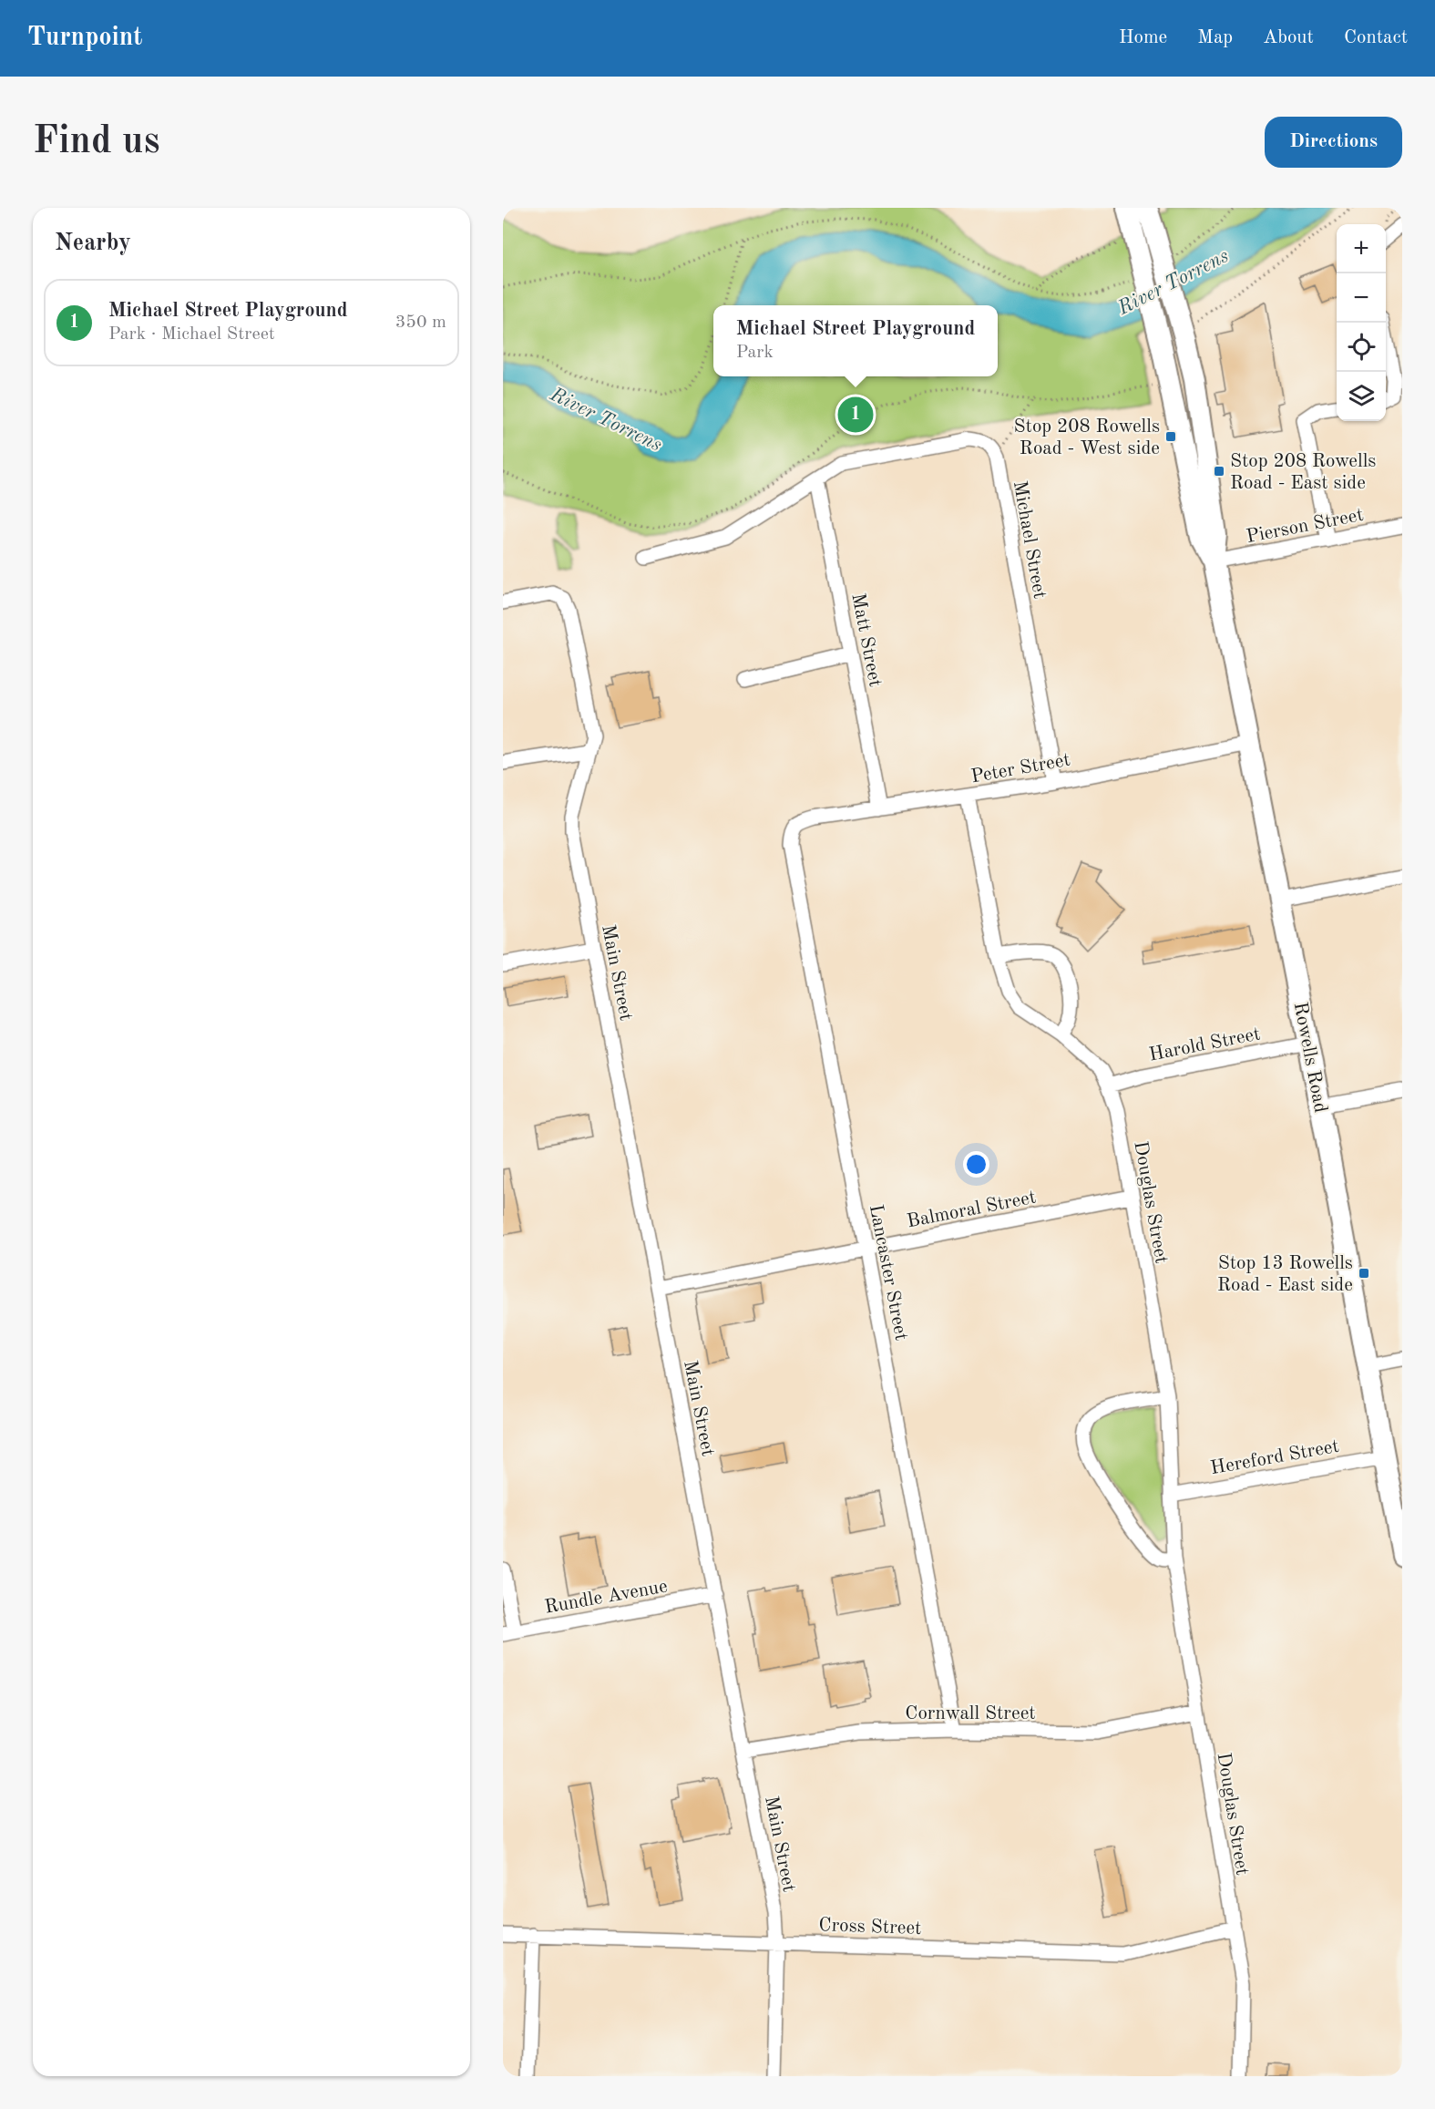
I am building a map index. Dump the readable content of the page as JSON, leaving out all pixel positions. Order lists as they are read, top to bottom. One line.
{"streets":{"main road":["Rowells Road"],"street":["Pierson Street","Michael Street","Matt Street","Peter Street","Main Street","Harold Street","Douglas Street","Balmoral Street","Lancaster Street","Hereford Street","Rundle Avenue","Cornwall Street","Cross Street"]},"crossings":[["Pierson Street","Rowells Road"],["Michael Street","Matt Street"],["Michael Street","Peter Street"],["Matt Street","Peter Street"],["Peter Street","Rowells Road"],["Peter Street","Douglas Street"],["Peter Street","Lancaster Street"],["Main Street","Balmoral Street"],["Main Street","Rundle Avenue"],["Main Street","Cornwall Street"],["Main Street","Cross Street"],["Harold Street","Rowells Road"],["Harold Street","Douglas Street"],["Rowells Road","Hereford Street"],["Douglas Street","Balmoral Street"],["Douglas Street","Hereford Street"],["Douglas Street","Cornwall Street"],["Douglas Street","Cross Street"],["Balmoral Street","Lancaster Street"],["Lancaster Street","Cornwall Street"]],"water":["River Torrens"],"places":{"transit":["Stop 208 Rowells Road - West side","Stop 208 Rowells Road - East side","Stop 13 Rowells Road - East side"]},"page":{"header":"Turnpoint","nav":["Home","Map","About","Contact"],"buttons":"Directions","title":"Find us","heading":"Nearby","map_buttons":["+","−"],"list":[{"mark":"1","name":"Michael Street Playground","note":"Park · Michael Street","value":"350 m"}],"popup":["Michael Street Playground","Park"],"pins":"1"}}
